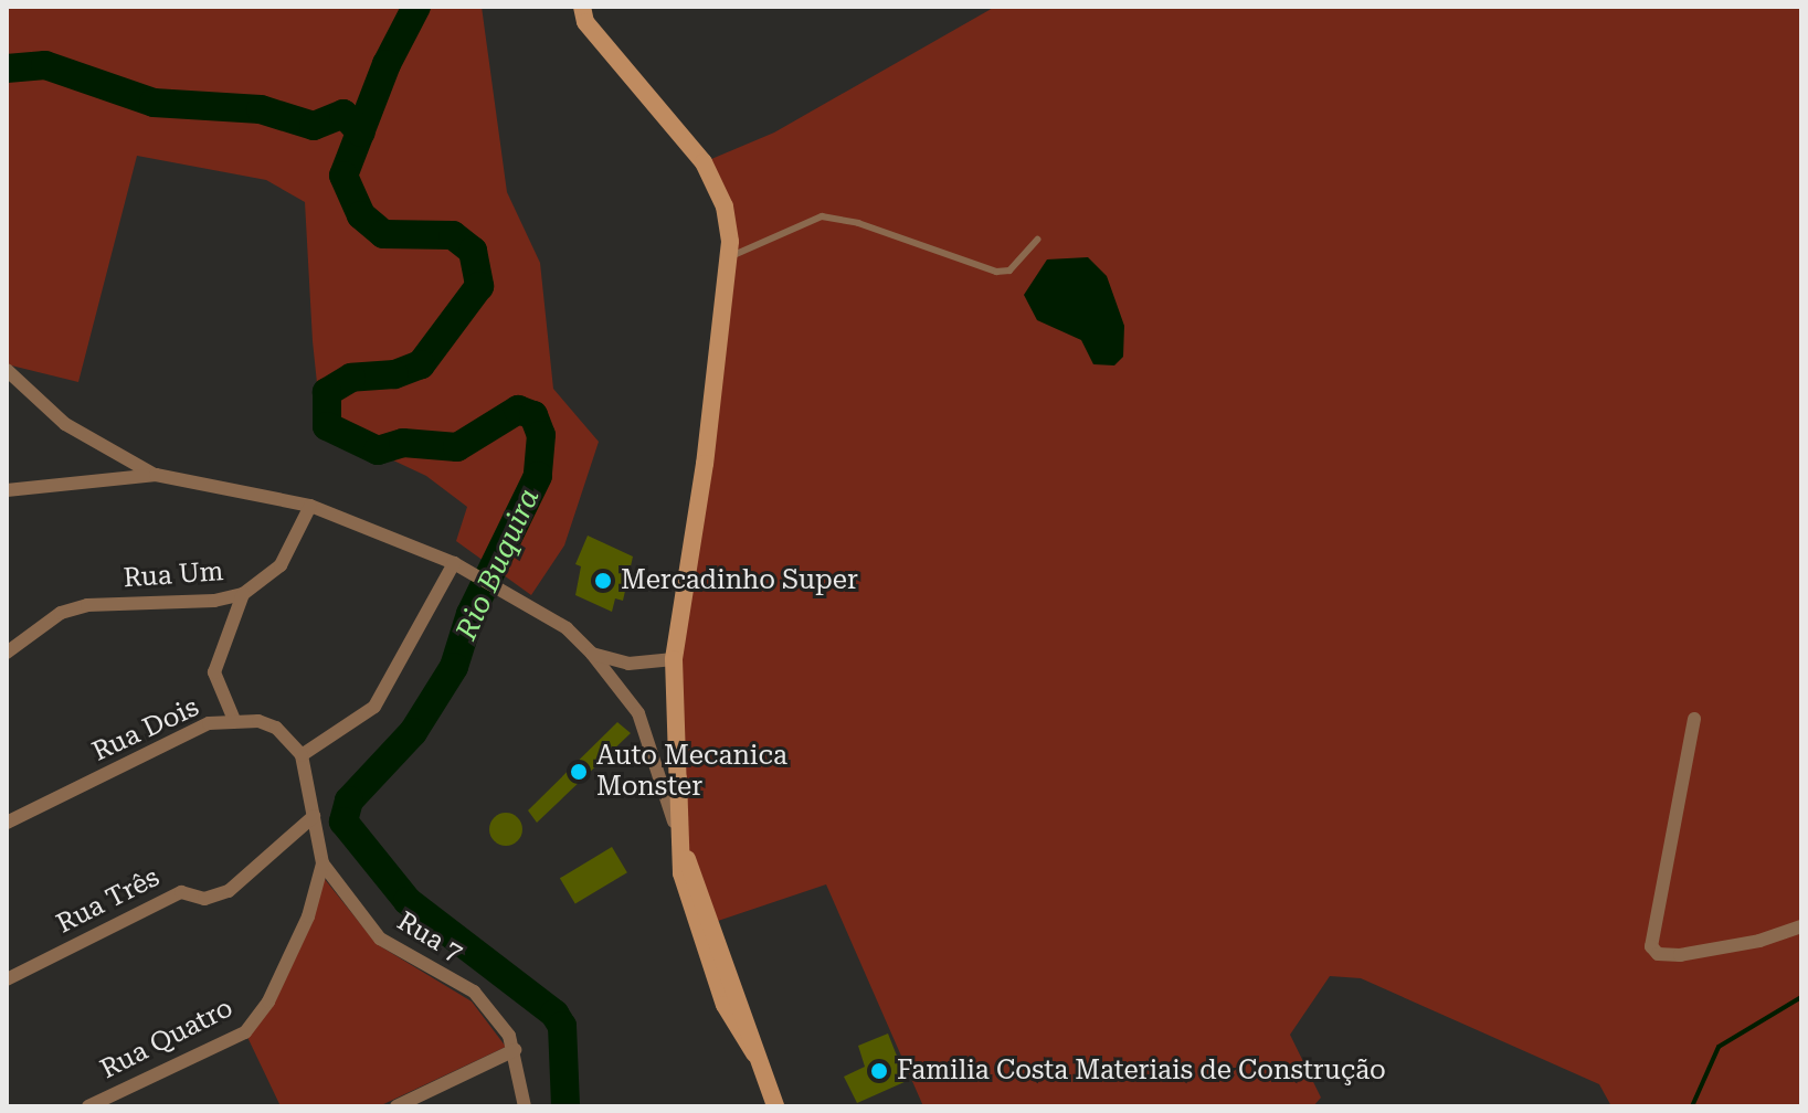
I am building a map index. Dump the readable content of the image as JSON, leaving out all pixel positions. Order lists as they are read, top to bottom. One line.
{"streets":{"street":["Rua Um","Rua Dois","Rua Três","Rua 7","Rua Quatro"]},"crossings":[["Rua Dois","Rua 7"],["Rua Três","Rua 7"],["Rua 7","Rua Quatro"]],"water":["Rio Buquira"],"places":["Mercadinho Super","Auto Mecanica Monster","Familia Costa Materiais de Construção"]}
